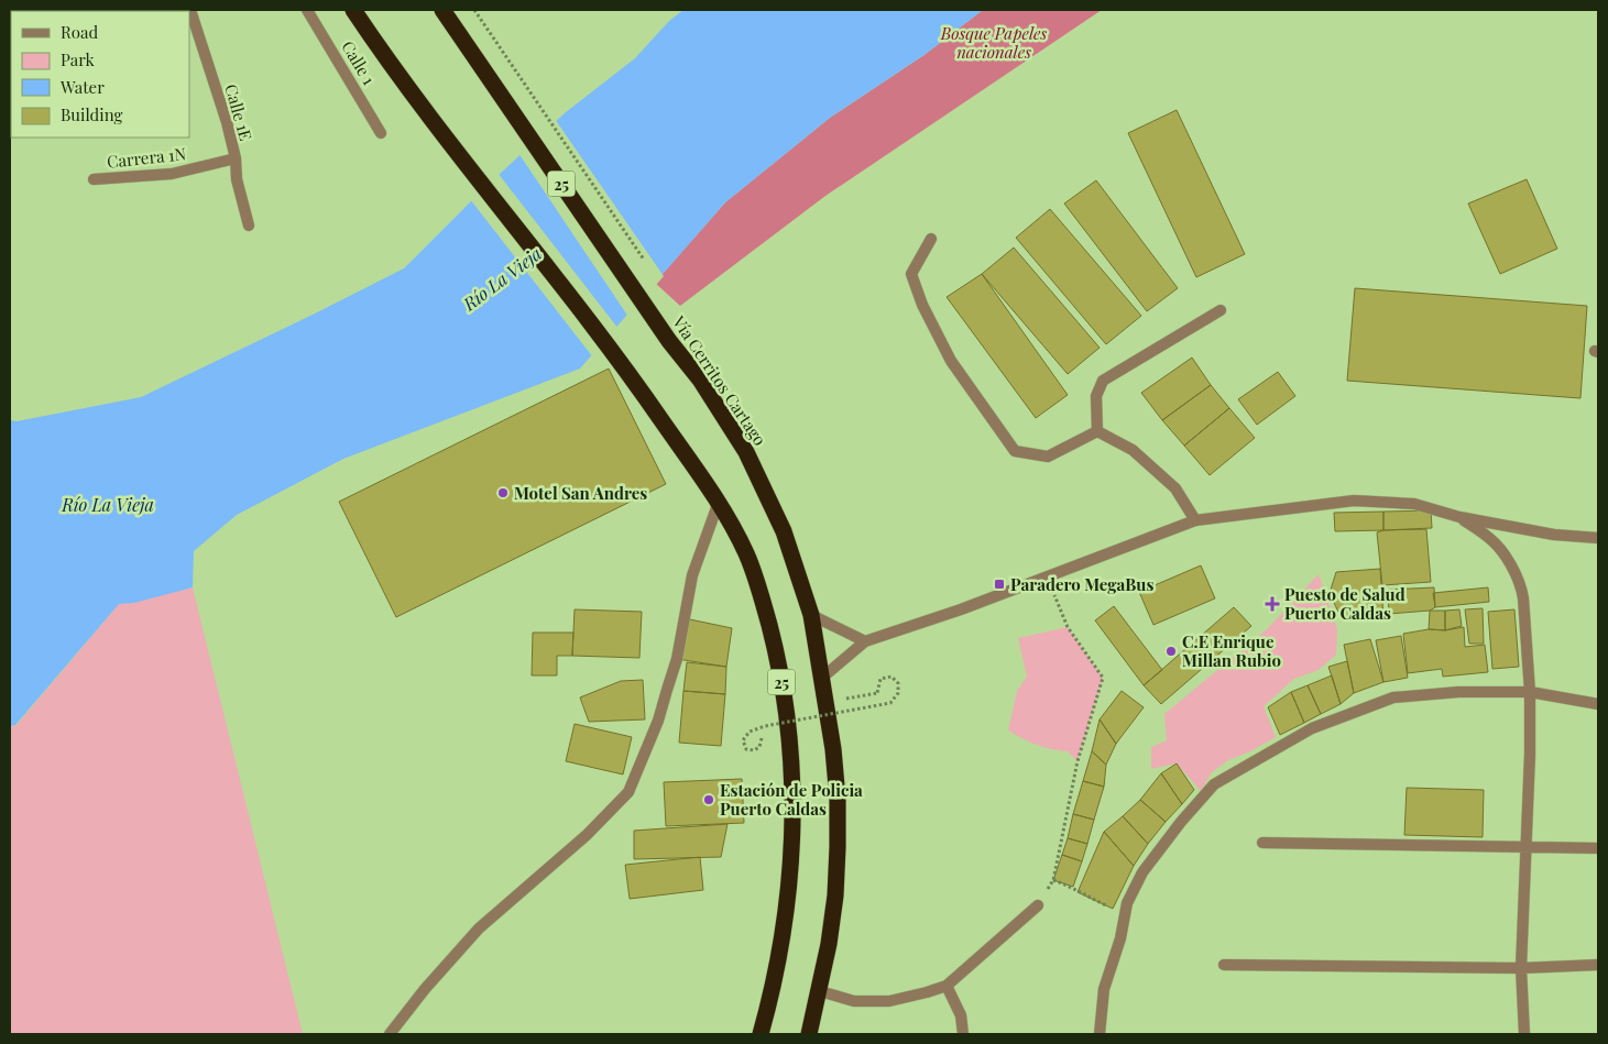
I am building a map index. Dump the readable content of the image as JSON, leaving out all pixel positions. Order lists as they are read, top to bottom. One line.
{"streets":{"highway":["25","Vía Cerritos Cartago"],"street":["Calle 1","Calle 1E","Carrera 1N"]},"crossings":[["Calle 1E","Carrera 1N"]],"water":["Río La Vieja"],"parks":["Bosque Papeles nacionales"],"places":{"other":["Motel San Andres","C.E Enrique Millan Rubio","Estación de Policia Puerto Caldas"],"transit":["Paradero MegaBus"],"health":["Puesto de Salud Puerto Caldas"]},"legend":["Road","Park","Water","Building"]}
